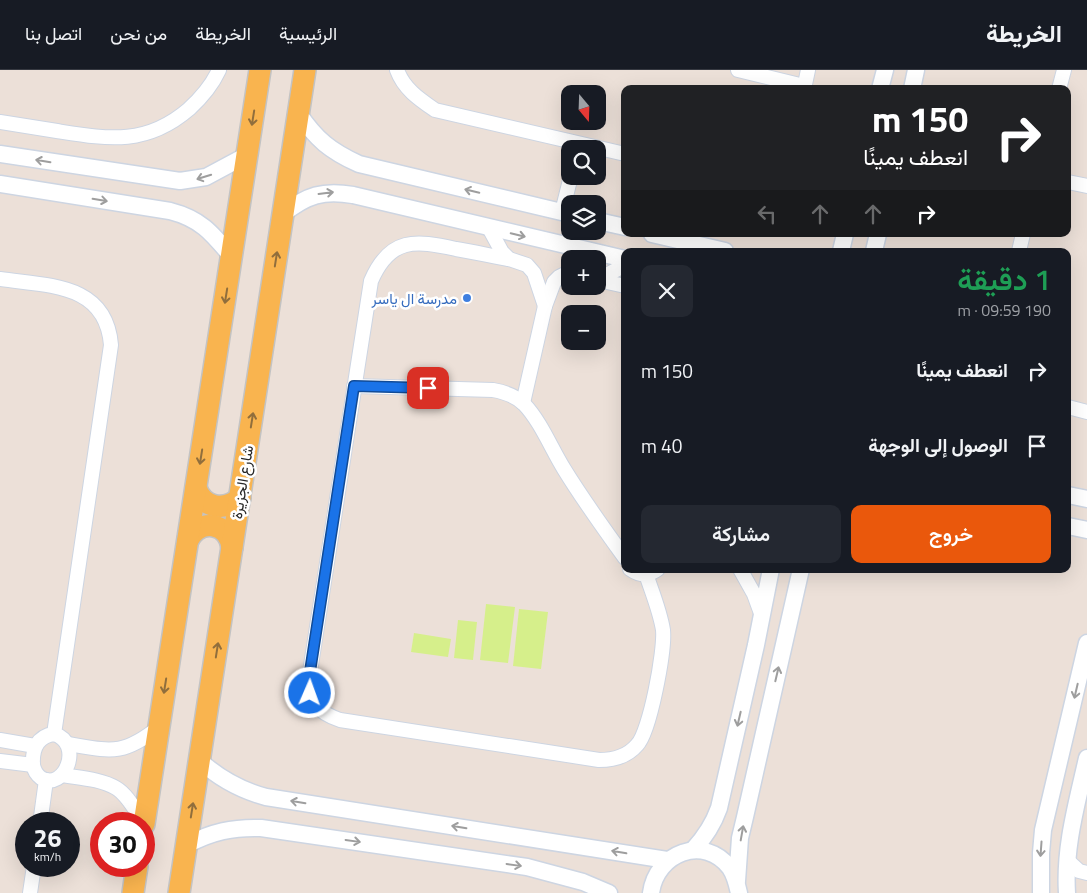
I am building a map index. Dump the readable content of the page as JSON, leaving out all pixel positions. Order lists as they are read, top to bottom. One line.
{"streets":{"main road":["شارع الجزيرة"]},"places":["مدرسة ال ياسر"],"north":"bottom","page":{"header":"الخريطة","nav":["الرئيسية","الخريطة","من نحن","اتصل بنا"],"map_buttons":["+","−"],"turn":["150 m","انعطف يمينًا"],"heading":["1 دقيقة","190 m · 09:59"],"list":[{"name":"انعطف يمينًا","value":"150 m"},{"name":"الوصول إلى الوجهة","value":"40 m"}],"buttons":["خروج","مشاركة"],"speed":"26 km/h","limit":"30"}}
